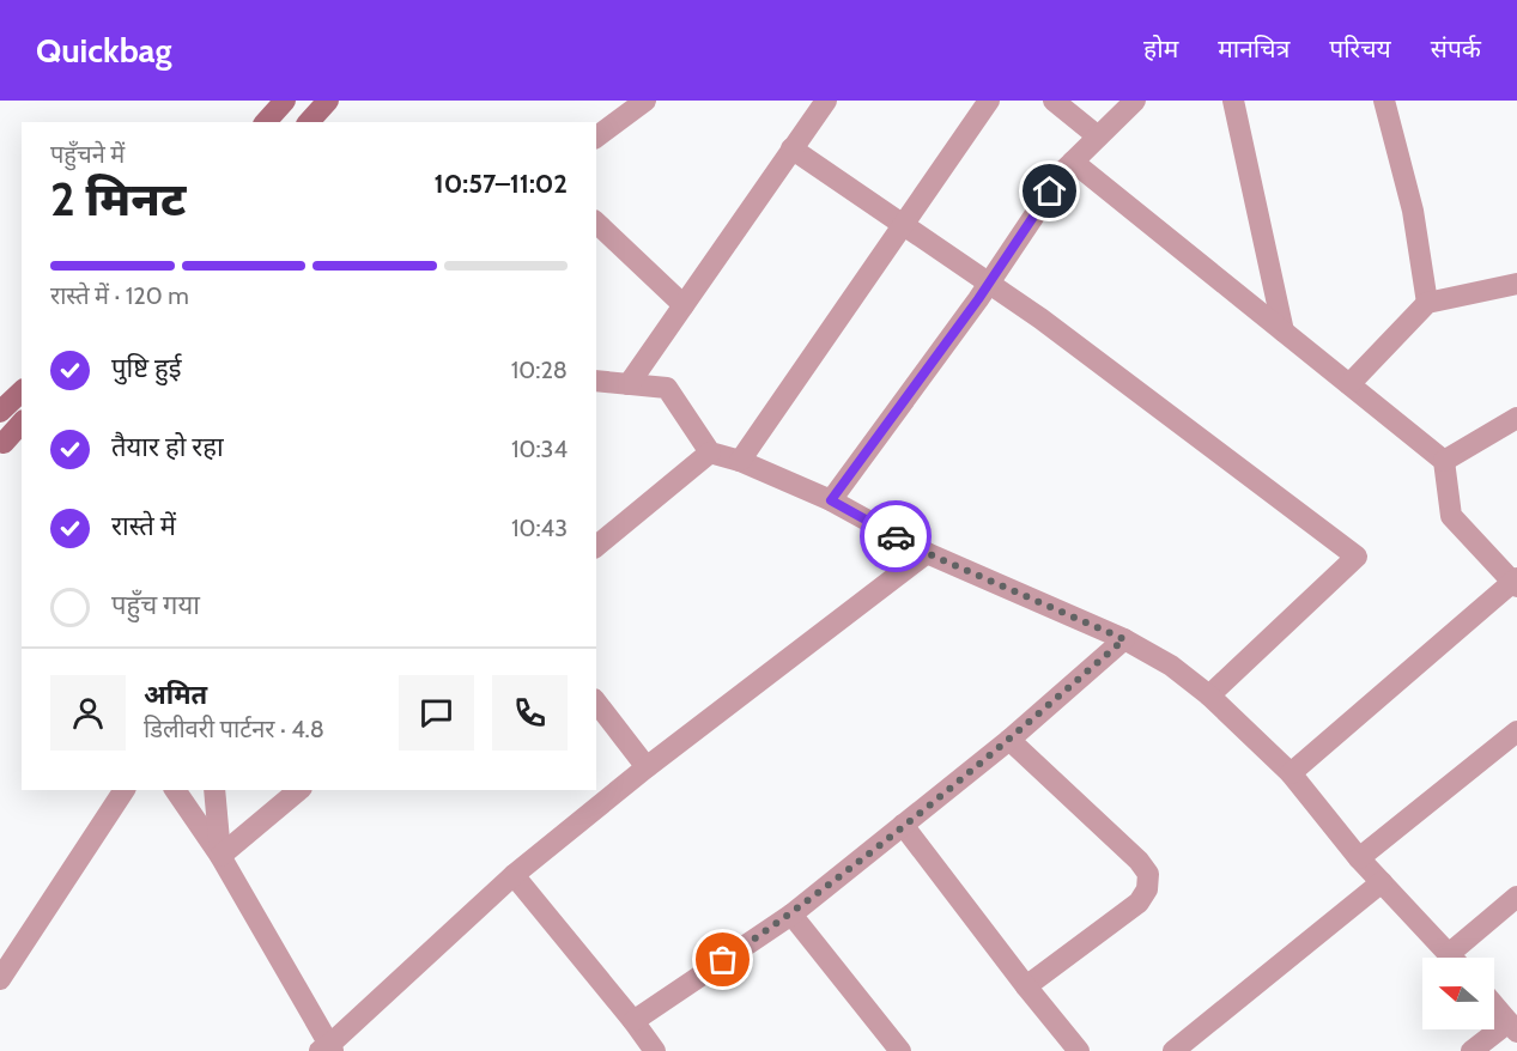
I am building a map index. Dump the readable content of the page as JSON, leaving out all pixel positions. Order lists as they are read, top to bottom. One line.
{"north":"left","page":{"header":"Quickbag","nav":["होम","मानचित्र","परिचय","संपर्क"],"heading":["2 मिनट","पहुँचने में","10:57–11:02"],"panel":["अमित","डिलीवरी पार्टनर · 4.8"],"bar":"रास्ते में · 120 m","list":[["पुष्टि हुई","10:28"],["तैयार हो रहा","10:34"],["रास्ते में","10:43"],"पहुँच गया"]}}
